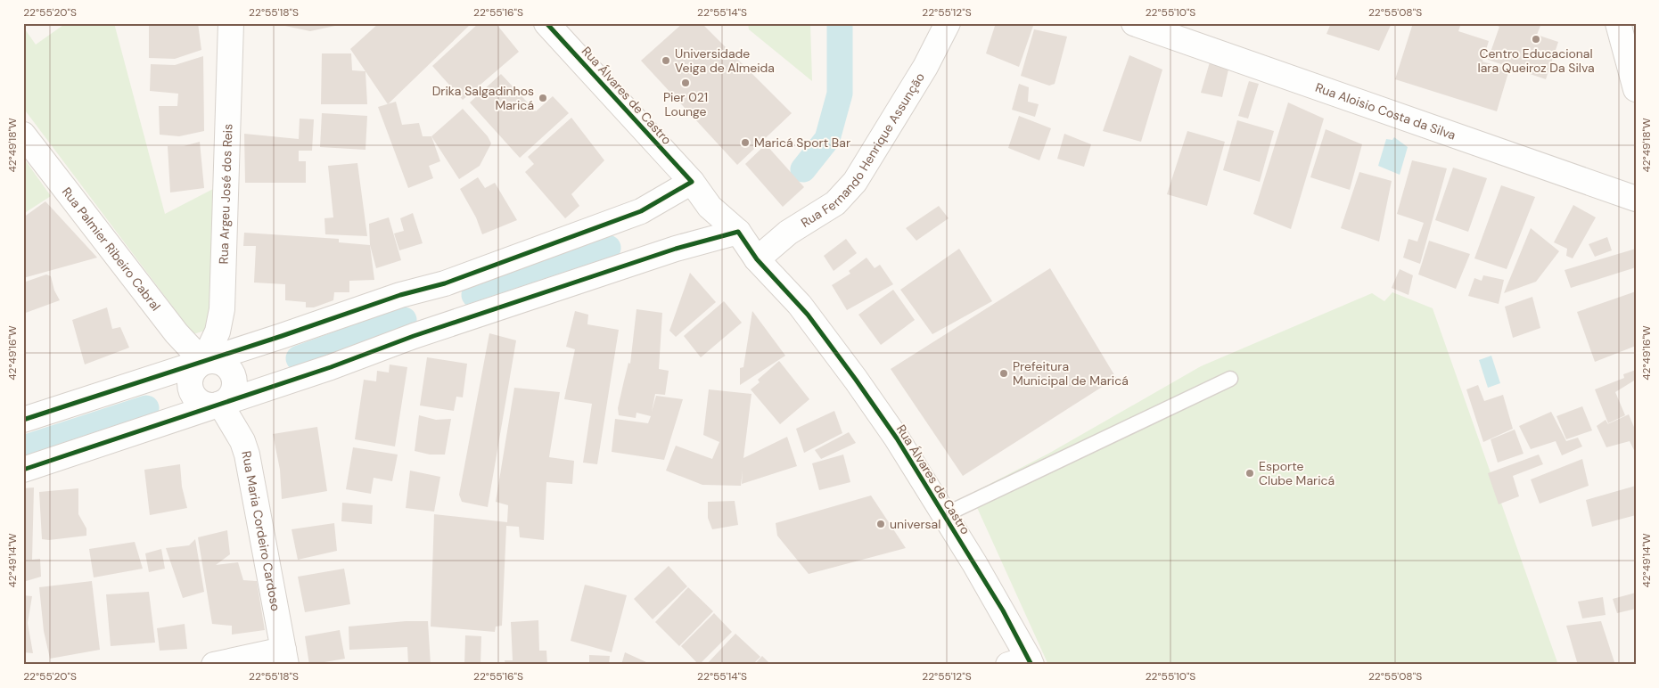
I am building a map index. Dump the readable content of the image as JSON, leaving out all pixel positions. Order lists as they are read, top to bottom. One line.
{"streets":{"street":["Rua Álvares de Castro","Rua Aloisio Costa da Silva","Rua Fernando Henrique Assunção","Rua Argeu José dos Reis","Rua Palmier Ribeiro Cabral","Rua Maria Cordeiro Cardoso"]},"crossings":[["Rua Álvares de Castro","Rua Fernando Henrique Assunção"],["Rua Argeu José dos Reis","Rua Palmier Ribeiro Cabral"],["Rua Argeu José dos Reis","Rua Maria Cordeiro Cardoso"],["Rua Palmier Ribeiro Cabral","Rua Maria Cordeiro Cardoso"]],"places":["Centro Educacional Iara Queiroz Da Silva","Universidade Veiga de Almeida","Pier 021 Lounge","Drika Salgadinhos Maricá","Maricá Sport Bar","Prefeitura Municipal de Maricá","Esporte Clube Maricá","universal"],"coordinates":["22°55'20\"S","22°55'18\"S","22°55'16\"S","22°55'14\"S","22°55'12\"S","22°55'10\"S","22°55'08\"S","42°49'18\"W","42°49'16\"W","42°49'14\"W"]}
